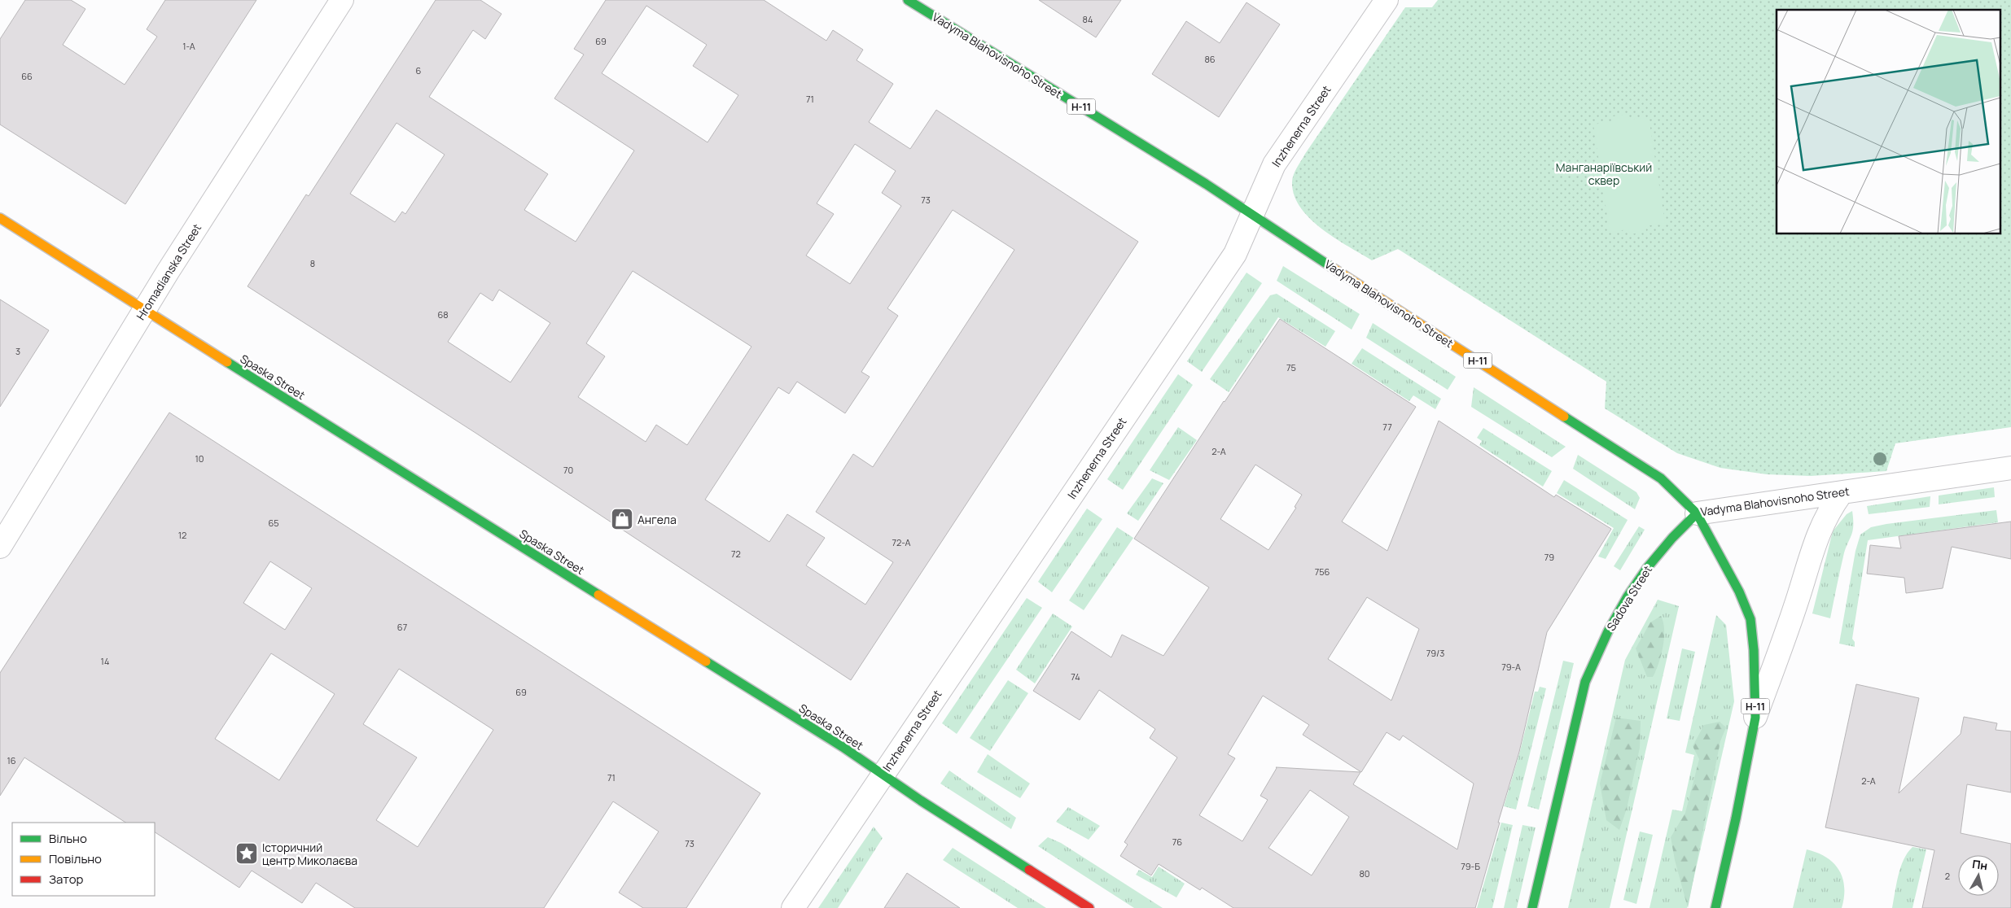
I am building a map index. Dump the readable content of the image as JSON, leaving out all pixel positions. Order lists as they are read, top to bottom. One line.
{"streets":{"main road":["Vadyma Blahovisnoho Street","Н-11","Spaska Street","Sadova Street"],"street":["Inzhenerna Street","Hromadianska Street"]},"crossings":[["Vadyma Blahovisnoho Street","Н-11"],["Vadyma Blahovisnoho Street","Inzhenerna Street"],["Vadyma Blahovisnoho Street","Sadova Street"],["Н-11","Sadova Street"],["Inzhenerna Street","Spaska Street"],["Hromadianska Street","Spaska Street"]],"parks":["Манганаріївський сквер"],"places":{"shop":["Ангела"],"place":["Історичний центр Миколаєва"]},"house_numbers":["84","69","1-А","86","6","66","71","73","8","68","3","75","77","2-А","10","70","65","12","72-А","72","79","756","67","79/3","14","79-А","74","69","16","71","2-А","76","73","79-Б","80","2"],"legend":["Вільно","Повільно","Затор"],"north":"top"}
